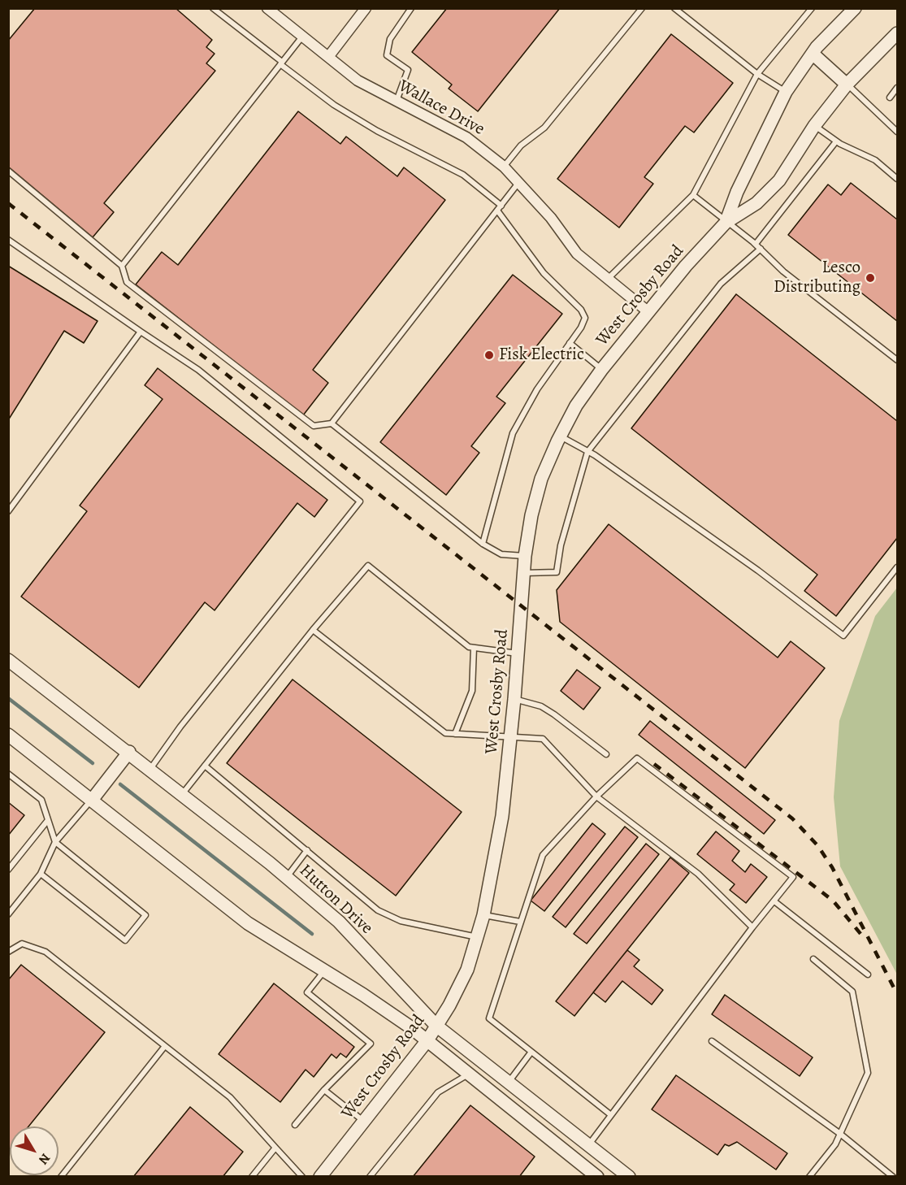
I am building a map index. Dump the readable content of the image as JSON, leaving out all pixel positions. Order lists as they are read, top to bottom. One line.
{"streets":{"street":["Wallace Drive","West Crosby Road","Hutton Drive"]},"crossings":[["Wallace Drive","West Crosby Road"],["West Crosby Road","Hutton Drive"]],"places":["Lesco Distributing","Fisk Electric"],"north":"bottom right"}
